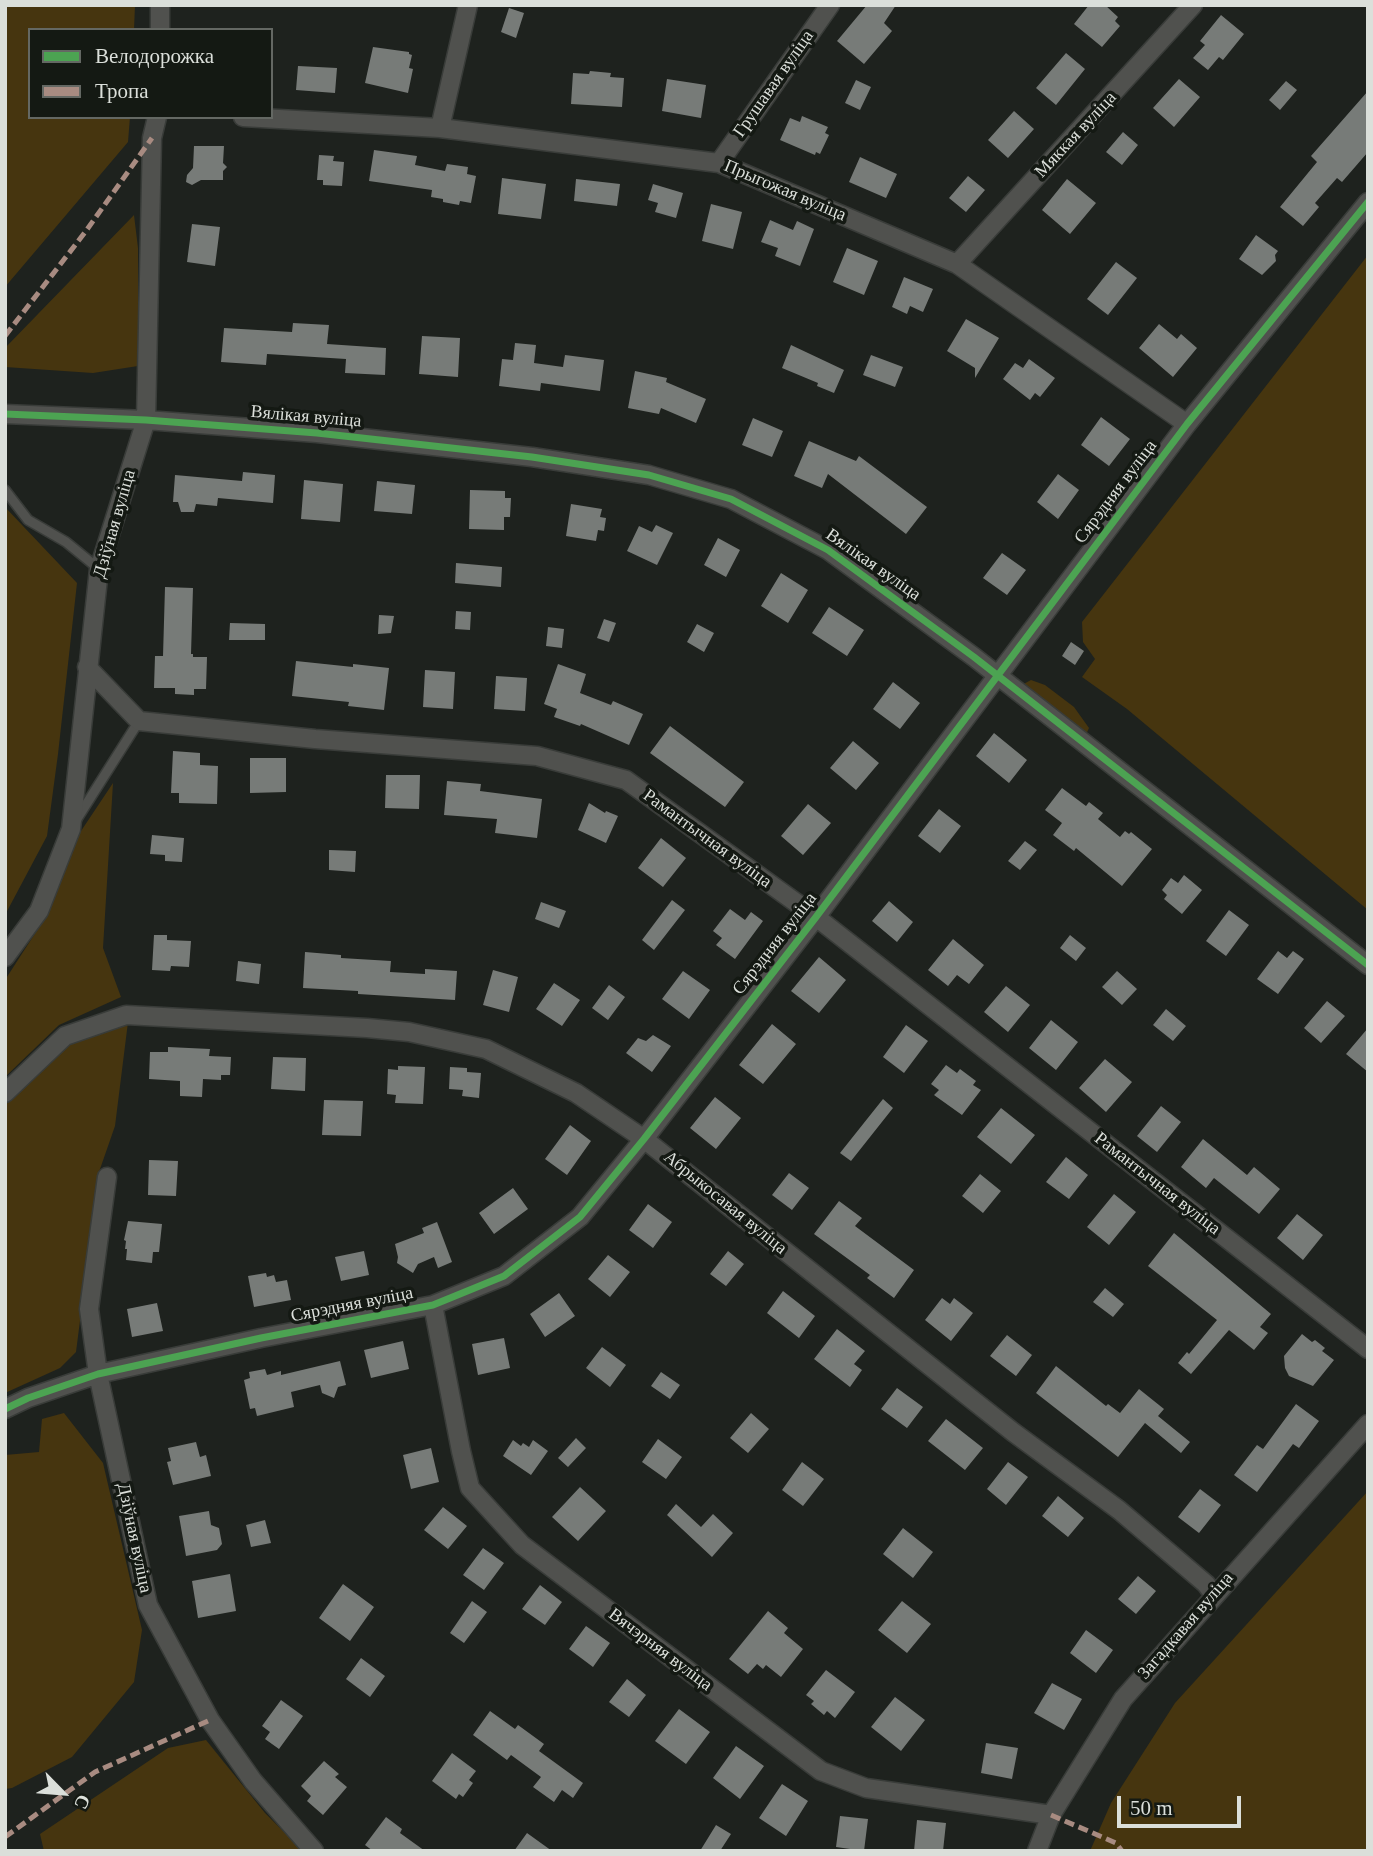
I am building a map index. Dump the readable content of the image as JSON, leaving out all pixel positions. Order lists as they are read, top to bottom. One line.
{"streets":{"street":["Грушавая вуліца","Мяккая вуліца","Прыгожая вуліца","Вялікая вуліца","Сярэдняя вуліца","Дзіўная вуліца","Рамантычная вуліца","Абрыкосавая вуліца","Загадкавая вуліца","Вячэрняя вуліца"]},"crossings":[["Грушавая вуліца","Прыгожая вуліца"],["Мяккая вуліца","Прыгожая вуліца"],["Прыгожая вуліца","Сярэдняя вуліца"],["Вялікая вуліца","Сярэдняя вуліца"],["Вялікая вуліца","Дзіўная вуліца"],["Сярэдняя вуліца","Дзіўная вуліца"],["Сярэдняя вуліца","Рамантычная вуліца"],["Сярэдняя вуліца","Абрыкосавая вуліца"],["Сярэдняя вуліца","Вячэрняя вуліца"],["Абрыкосавая вуліца","Загадкавая вуліца"],["Загадкавая вуліца","Вячэрняя вуліца"]],"legend":["Велодорожка","Тропа"],"scale_bar":"50 m","north":"bottom right"}
